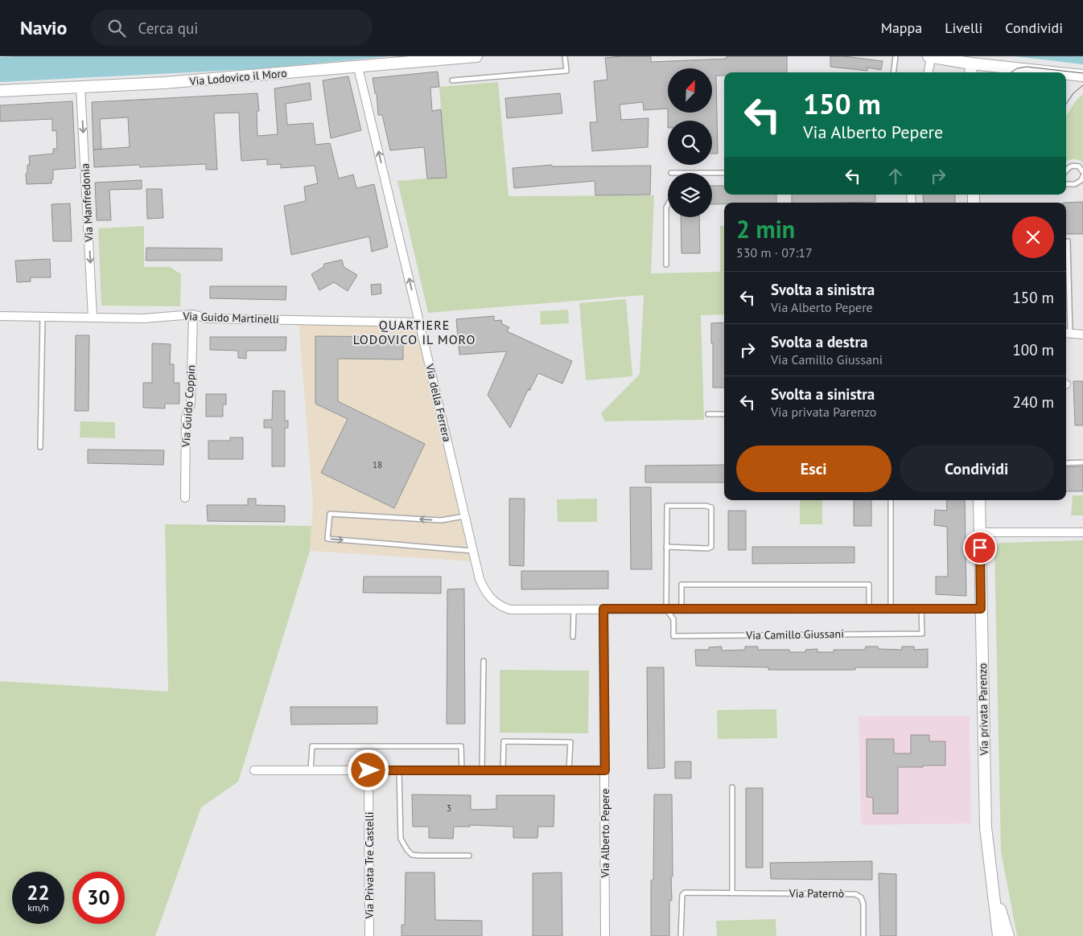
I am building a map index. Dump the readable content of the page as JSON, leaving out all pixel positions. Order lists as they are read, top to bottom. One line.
{"streets":{"street":["Via Lodovico il Moro","Via Manfredonia","Via Guido Martinelli","Via della Ferrera","Via Guido Coppin","Via privata Parenzo","Via Alberto Pepere","Via Privata Tre Castelli"],"lane":["Via Camillo Giussani","Via Paternò"]},"crossings":[["Via Lodovico il Moro","Via Manfredonia"],["Via Lodovico il Moro","Via della Ferrera"],["Via Manfredonia","Via Guido Martinelli"],["Via Guido Martinelli","Via della Ferrera"],["Via Guido Martinelli","Via Guido Coppin"]],"one_way":["Via Manfredonia","Via della Ferrera"],"districts":["QUARTIERE LODOVICO IL MORO"],"house_numbers":["18","3"],"north":"top right","page":{"header":"Navio","search":"Cerca qui","nav":["Mappa","Livelli","Condividi"],"turn":["150 m","Via Alberto Pepere"],"heading":["2 min","530 m · 07:17"],"list":[{"name":"Svolta a sinistra","note":"Via Alberto Pepere","value":"150 m"},{"name":"Svolta a destra","note":"Via Camillo Giussani","value":"100 m"},{"name":"Svolta a sinistra","note":"Via privata Parenzo","value":"240 m"}],"buttons":["Esci","Condividi"],"speed":"22 km/h","limit":"30"}}
